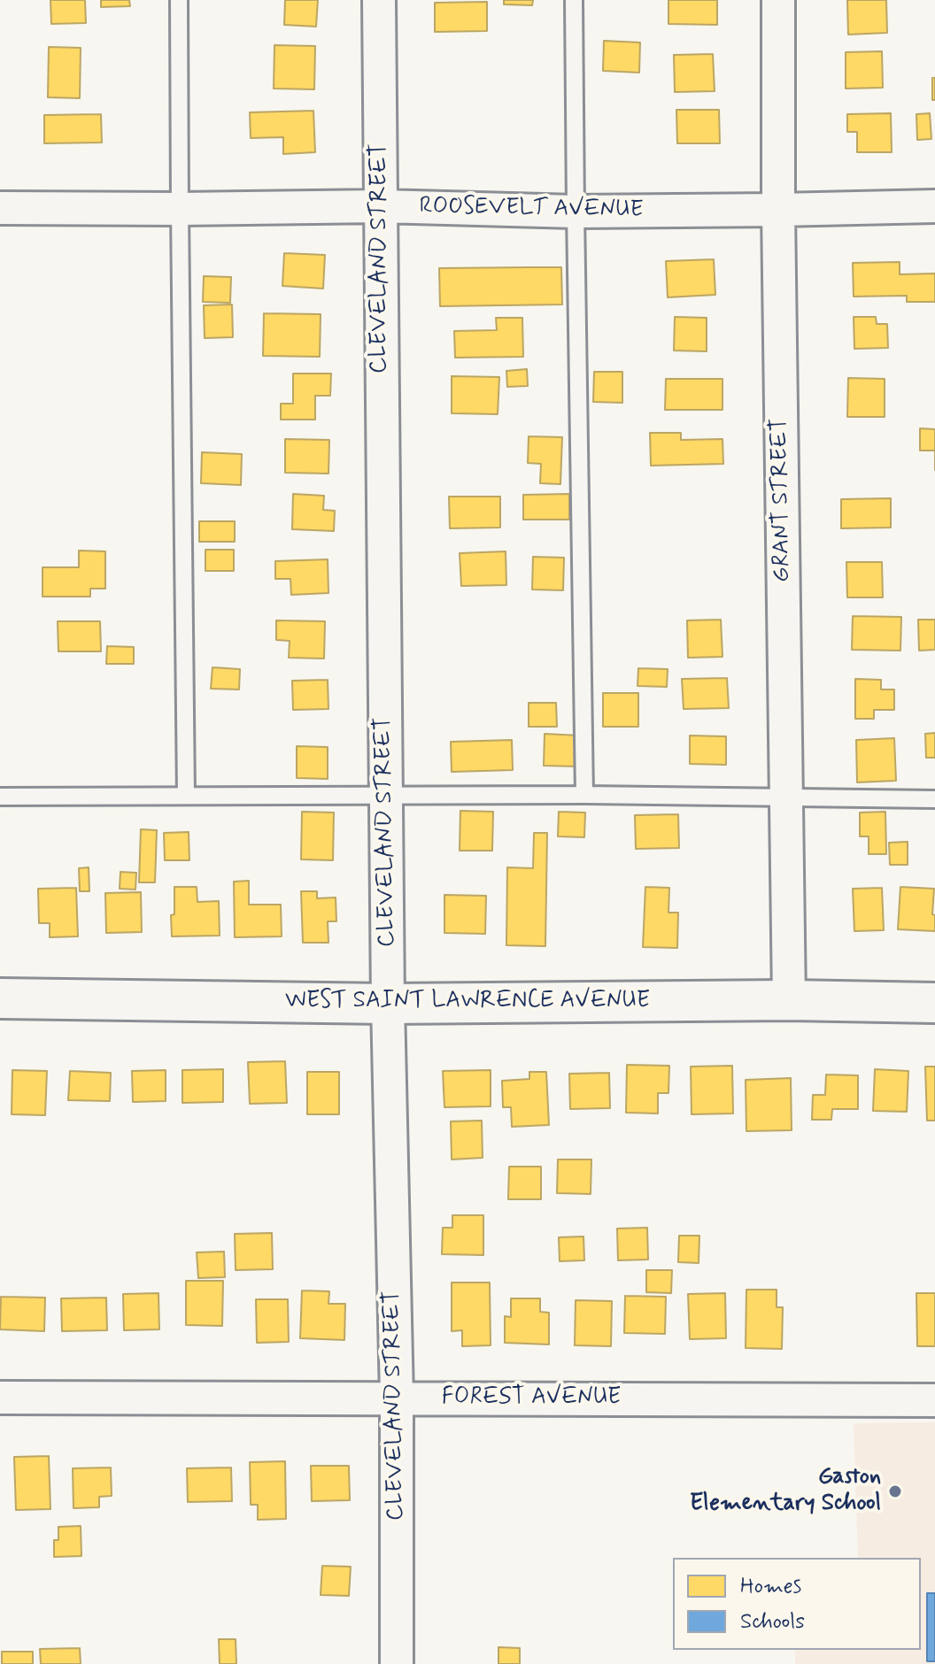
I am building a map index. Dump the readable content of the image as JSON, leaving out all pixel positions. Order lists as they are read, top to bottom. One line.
{"streets":{"street":["ROOSEVELT AVENUE","CLEVELAND STREET","GRANT STREET","WEST SAINT LAWRENCE AVENUE","FOREST AVENUE"]},"crossings":[["ROOSEVELT AVENUE","CLEVELAND STREET"],["ROOSEVELT AVENUE","GRANT STREET"],["CLEVELAND STREET","WEST SAINT LAWRENCE AVENUE"],["CLEVELAND STREET","FOREST AVENUE"],["GRANT STREET","WEST SAINT LAWRENCE AVENUE"]],"places":["Gaston Elementary School"],"legend":["Homes","Schools"]}
